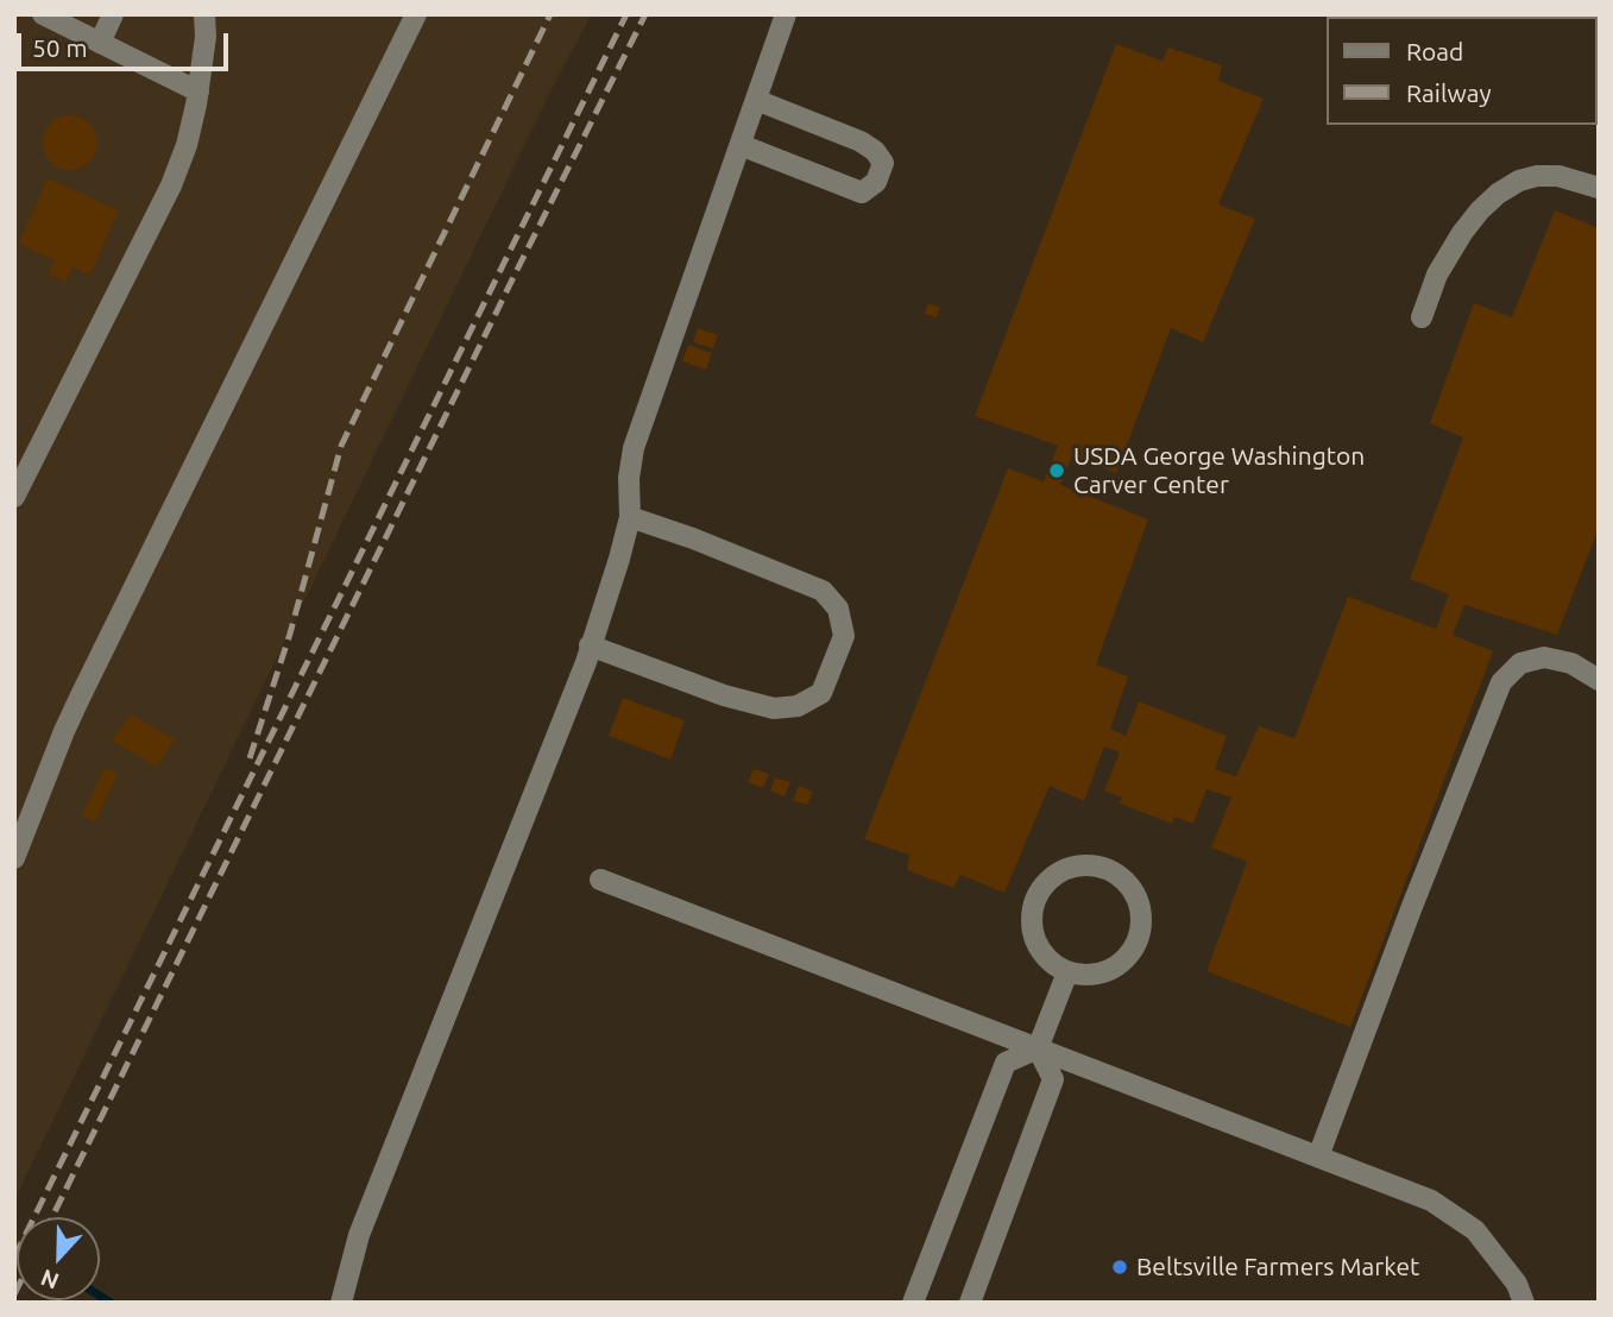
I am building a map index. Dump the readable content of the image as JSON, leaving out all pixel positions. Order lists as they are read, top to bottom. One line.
{"places":["USDA George Washington Carver Center","Beltsville Farmers Market"],"legend":["Road","Railway"],"scale_bar":"50 m","north":"bottom"}
